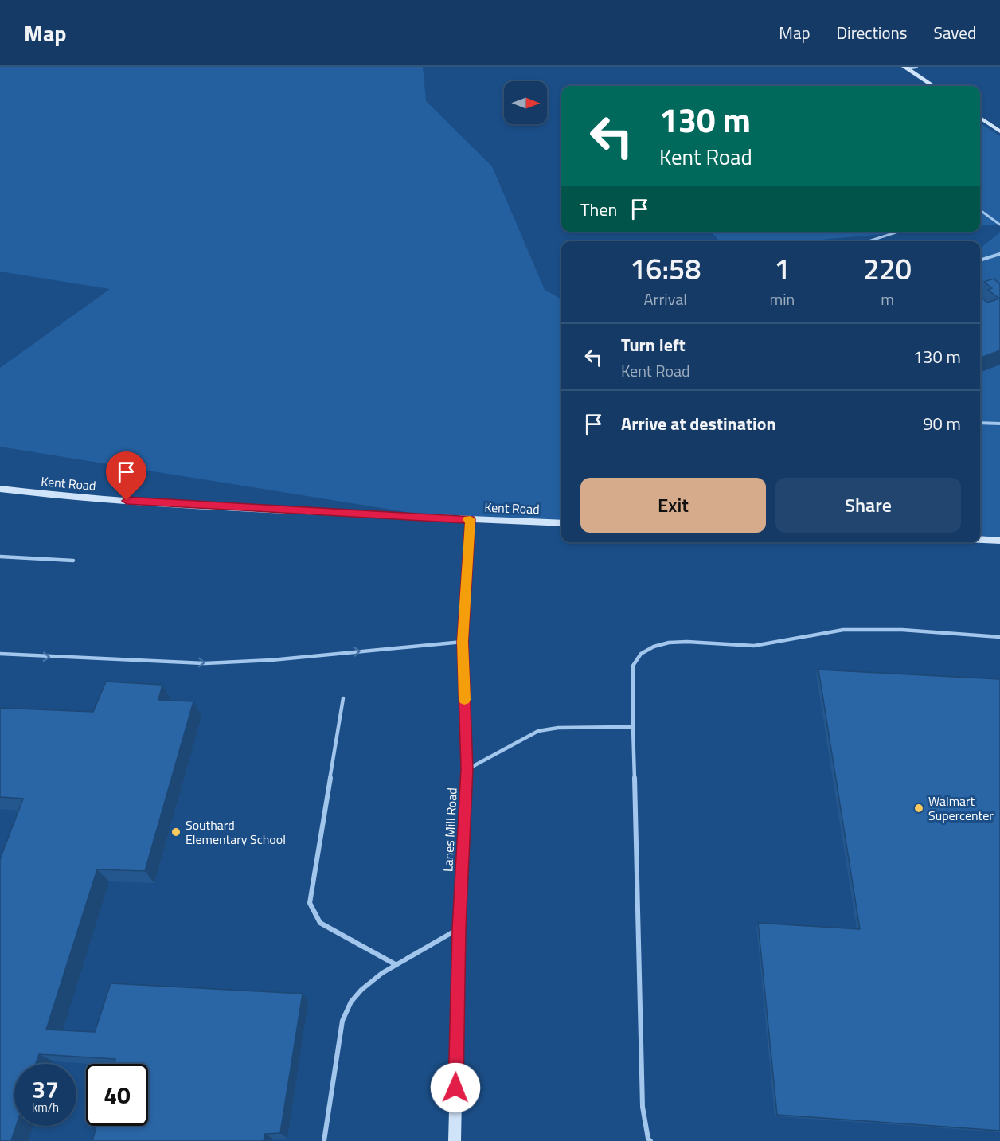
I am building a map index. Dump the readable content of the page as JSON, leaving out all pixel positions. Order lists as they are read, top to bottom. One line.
{"streets":{"street":["Kent Road","Lanes Mill Road"]},"crossings":[["Kent Road","Lanes Mill Road"]],"places":["Walmart Supercenter","Southard Elementary School"],"north":"right","page":{"header":"Map","nav":["Map","Directions","Saved"],"turn":["130 m","Kent Road"],"then":"Then","eta":["16:58","Arrival","1","min","220","m"],"list":[{"name":"Turn left","note":"Kent Road","value":"130 m"},{"name":"Arrive at destination","value":"90 m"}],"buttons":["Exit","Share"],"speed":"37 km/h","limit":"40"}}
